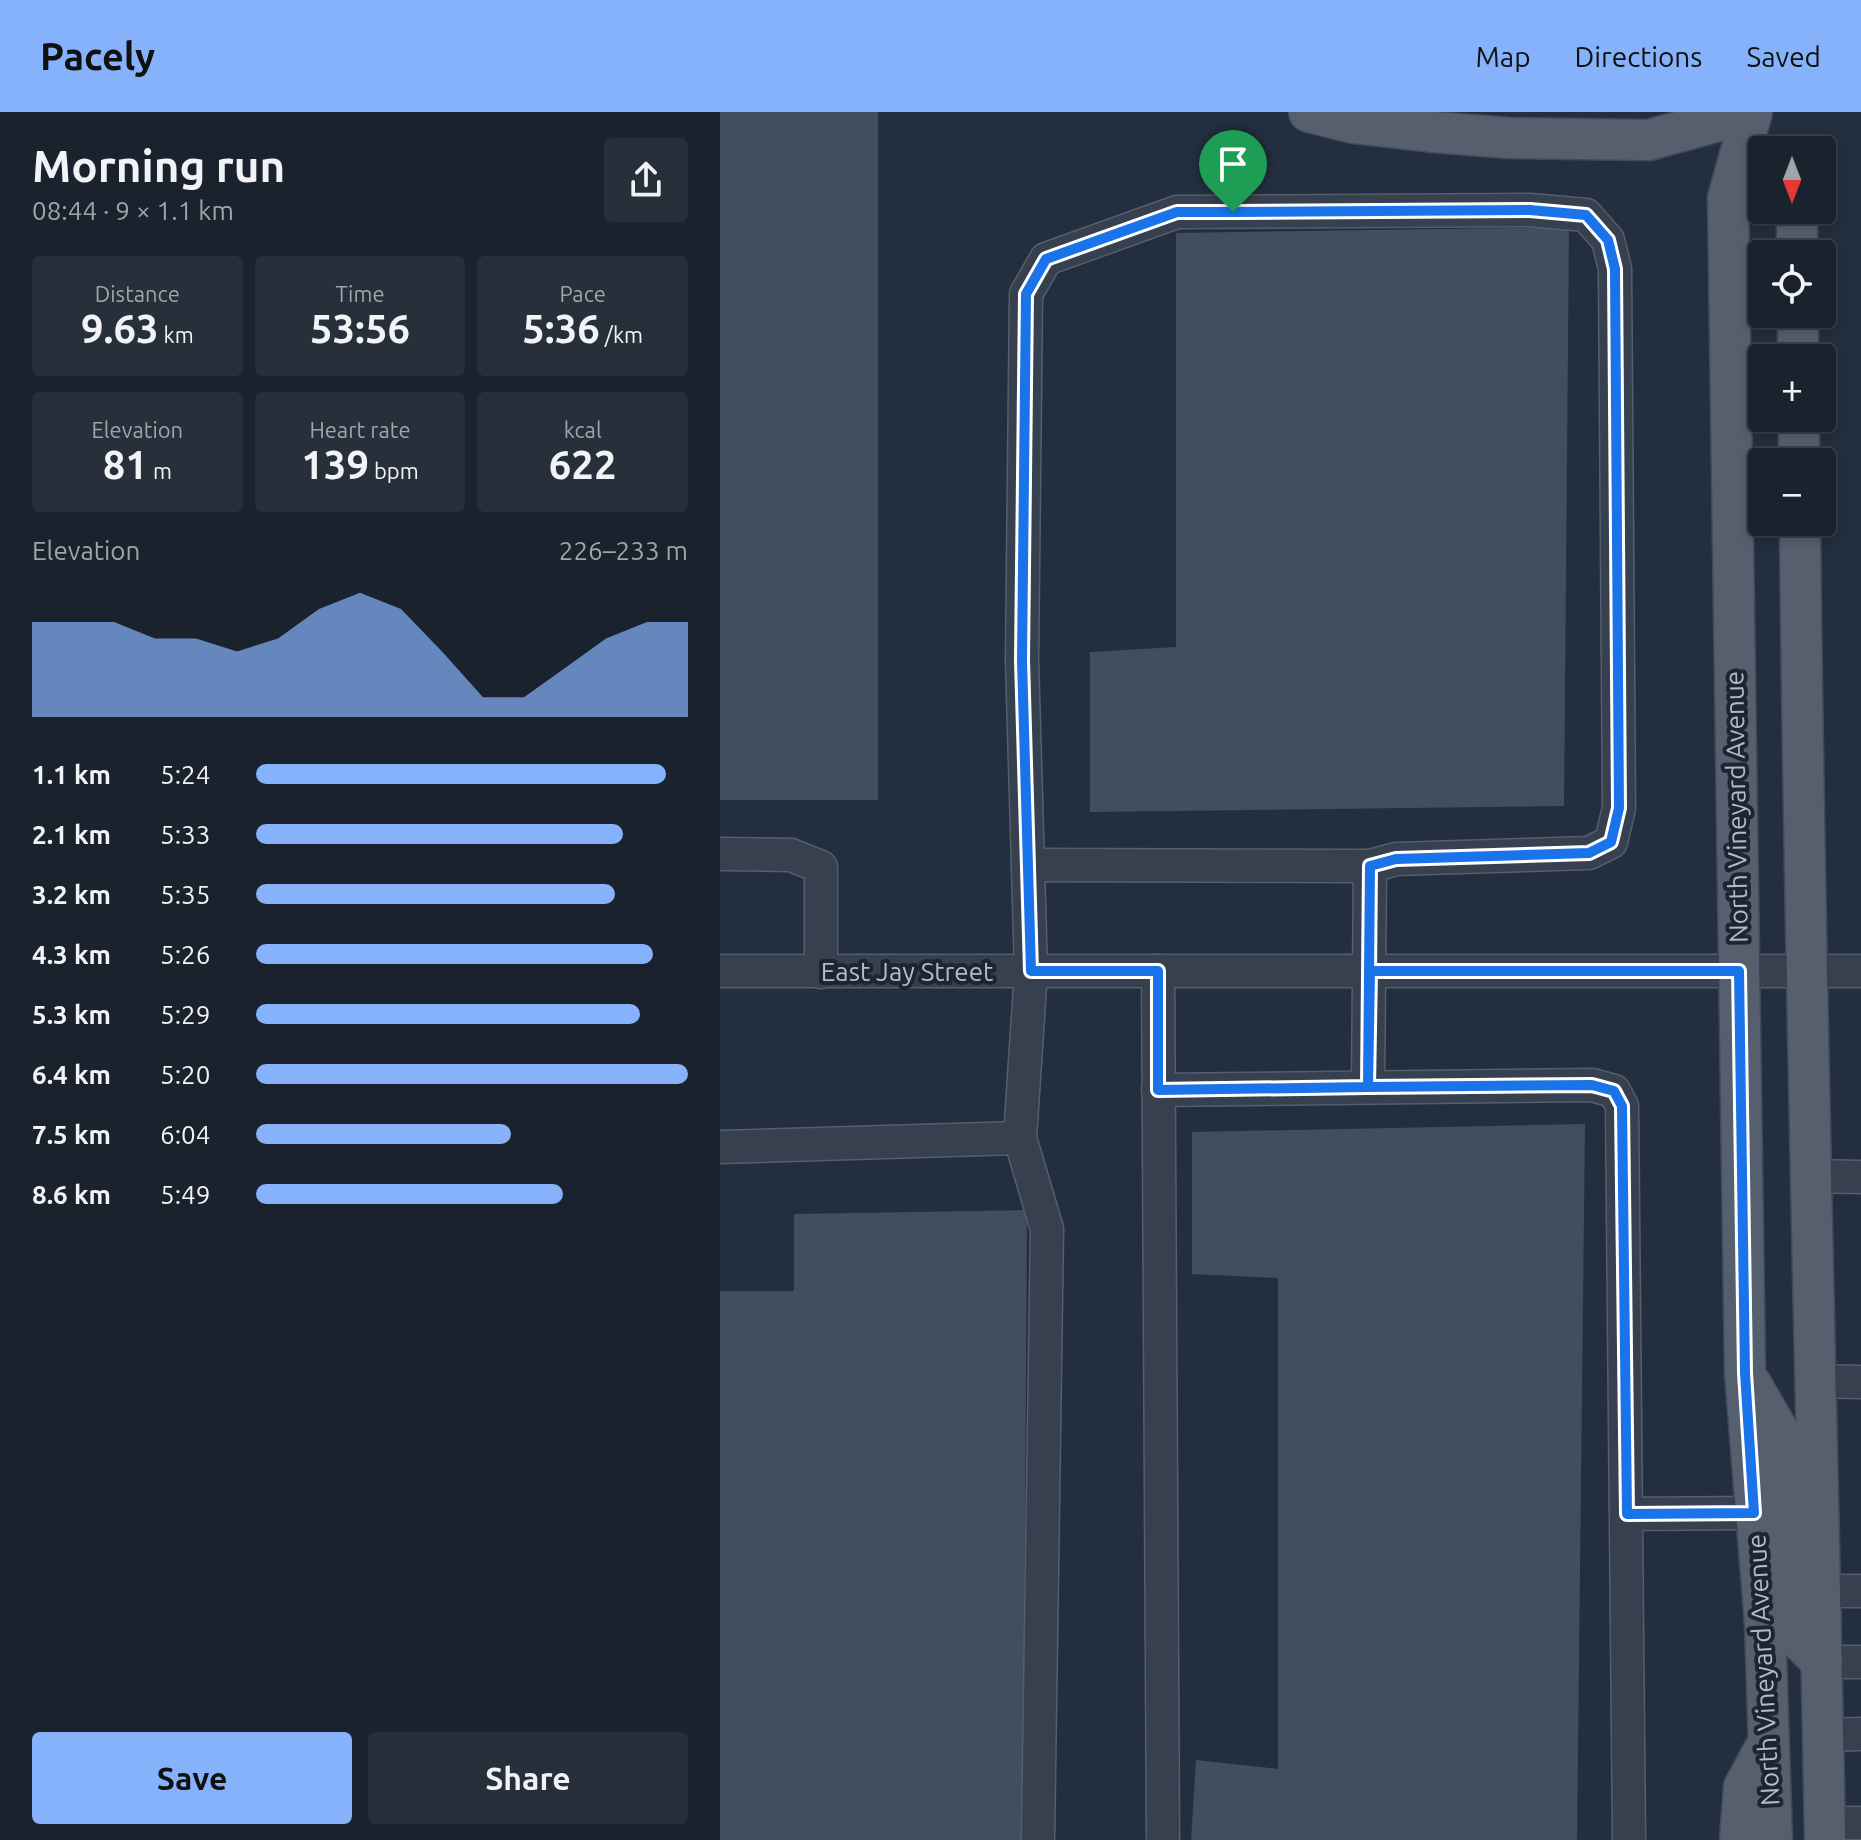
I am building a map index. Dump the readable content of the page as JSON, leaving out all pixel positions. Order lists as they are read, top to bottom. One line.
{"streets":{"main road":["North Vineyard Avenue"],"street":["East Jay Street"]},"crossings":[["North Vineyard Avenue","East Jay Street"]],"north":"bottom","page":{"header":"Pacely","nav":["Map","Directions","Saved"],"heading":["Morning run","08:44 · 9 × 1.1 km"],"map_buttons":["+","−"],"stats":[["Distance","9.63 km"],["Time","53:56"],["Pace","5:36 /km"],["Elevation","81 m"],["Heart rate","139 bpm"],["kcal","622"]],"chart":["Elevation","226–233 m"],"list":[{"name":"1.1 km","note":"5:24"},{"name":"2.1 km","note":"5:33"},{"name":"3.2 km","note":"5:35"},{"name":"4.3 km","note":"5:26"},{"name":"5.3 km","note":"5:29"},{"name":"6.4 km","note":"5:20"},{"name":"7.5 km","note":"6:04"},{"name":"8.6 km","note":"5:49"}],"buttons":["Save","Share"]}}
